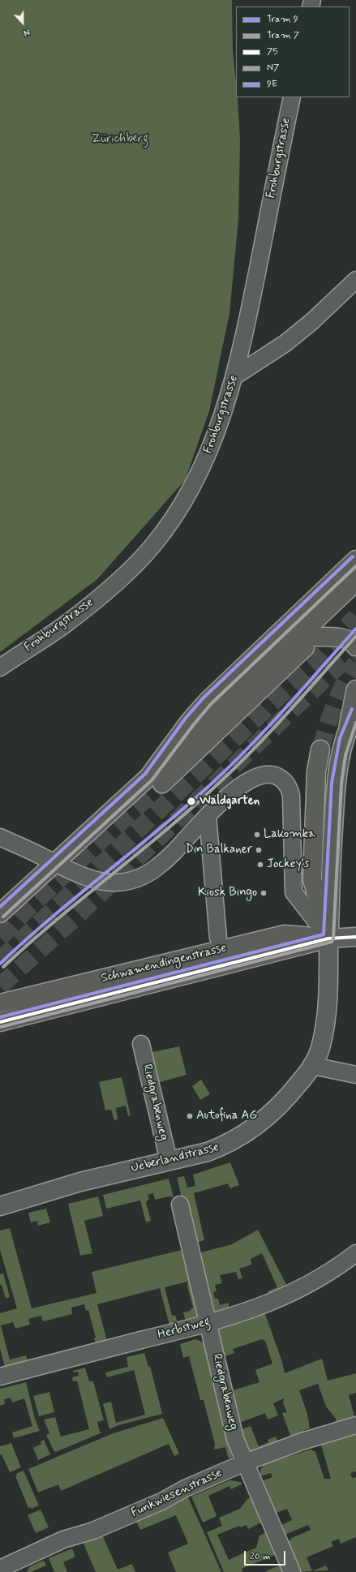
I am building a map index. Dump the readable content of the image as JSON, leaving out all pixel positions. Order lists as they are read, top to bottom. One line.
{"streets":{"main road":["Schwamendingenstrasse","Ueberlandstrasse"],"street":["Frohburgstrasse","Riedgrabenweg","Herbstweg","Funkwiesenstrasse"]},"crossings":[["Schwamendingenstrasse","Ueberlandstrasse"],["Riedgrabenweg","Ueberlandstrasse"],["Riedgrabenweg","Herbstweg"],["Riedgrabenweg","Funkwiesenstrasse"]],"parks":["Zürichberg"],"places":["Waldgarten","Lakomka","Din Balkaner","Jockey‘s","Kiosk Bingo","Autofina AG"],"lines":["transit line 9E","transit line N7","tram line 9","tram line 7","transit line 75"],"legend":["Tram 9","Tram 7","75","N7","9E"],"scale_bar":"20 m","north":"bottom"}
